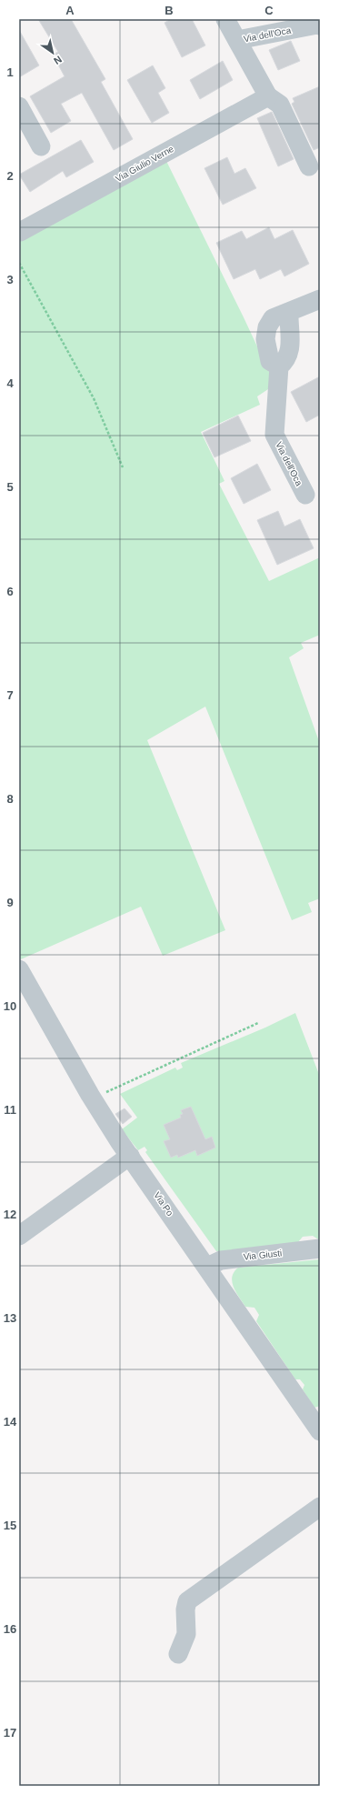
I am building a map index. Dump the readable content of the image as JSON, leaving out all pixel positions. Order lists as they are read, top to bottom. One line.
{"streets":{"street":["Via dell'Oca","Via Giulio Verne","Via Po","Via Giusti"]},"crossings":[["Via Po","Via Giusti"]],"north":"bottom right","grid":{"columns":["A","B","C"],"rows":["1","2","3","4","5","6","7","8","9","10","11","12","13","14","15","16","17"]}}
